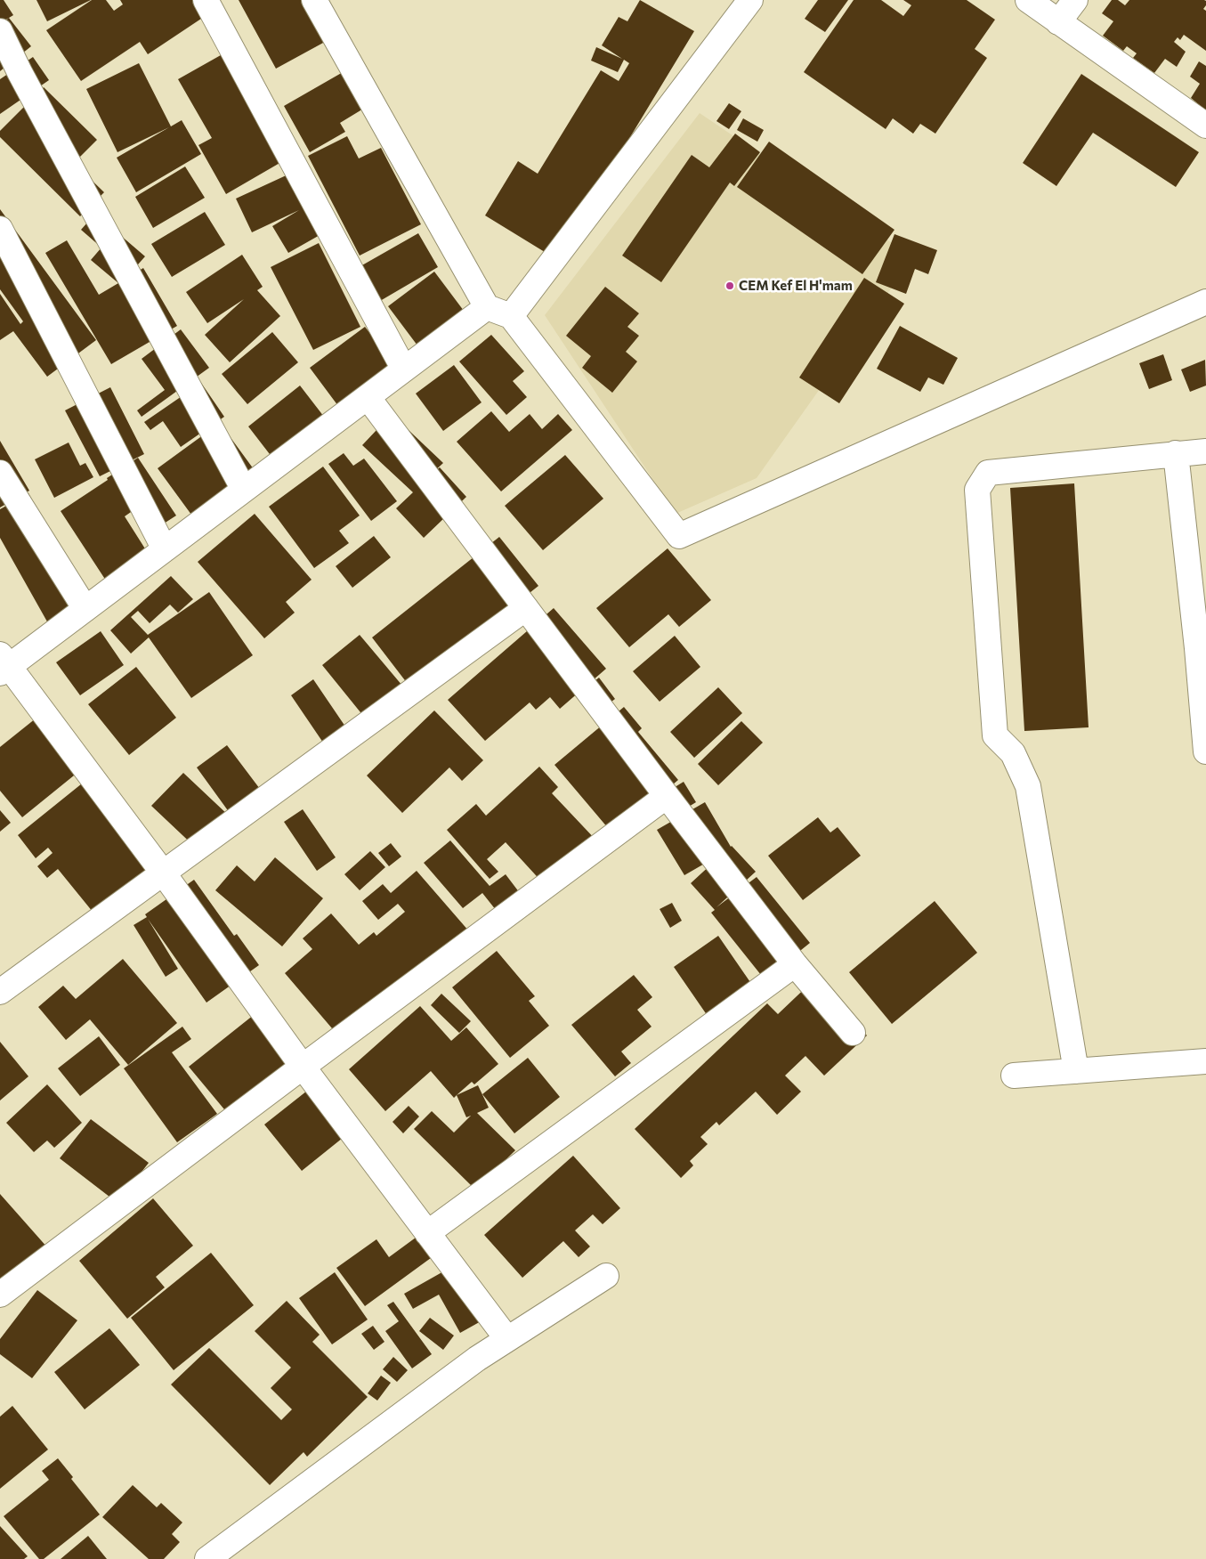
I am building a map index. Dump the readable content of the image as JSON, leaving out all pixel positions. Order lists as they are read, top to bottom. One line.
{"places":["CEM Kef El H'mam"]}
